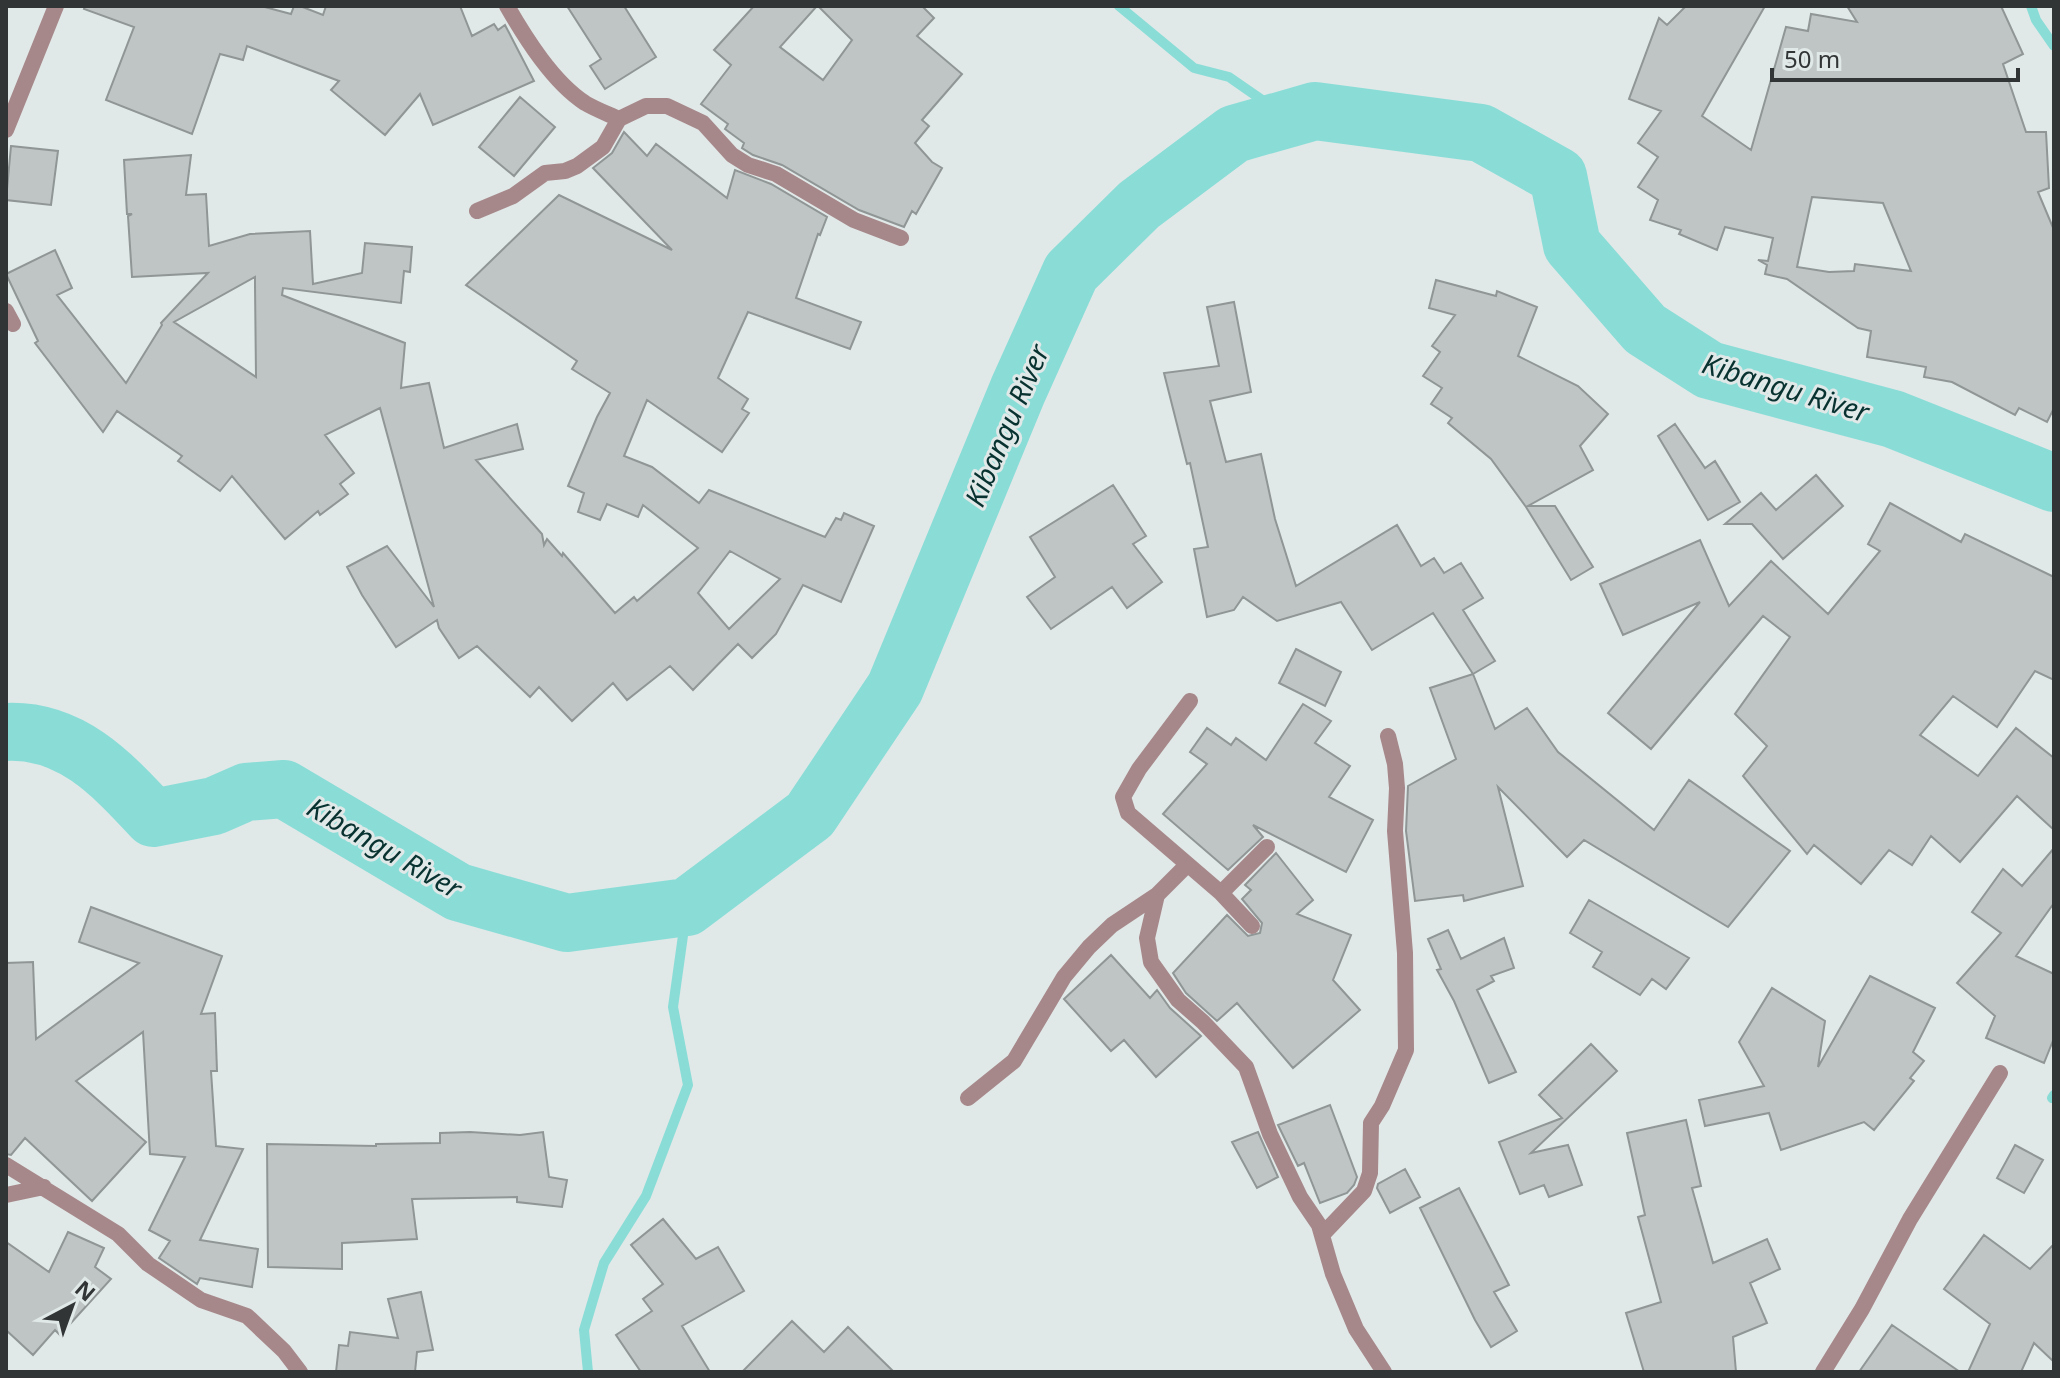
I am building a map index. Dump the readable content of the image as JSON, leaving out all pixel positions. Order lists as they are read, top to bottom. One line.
{"water":["Kibangu River"],"scale_bar":"50 m","north":"top right"}
